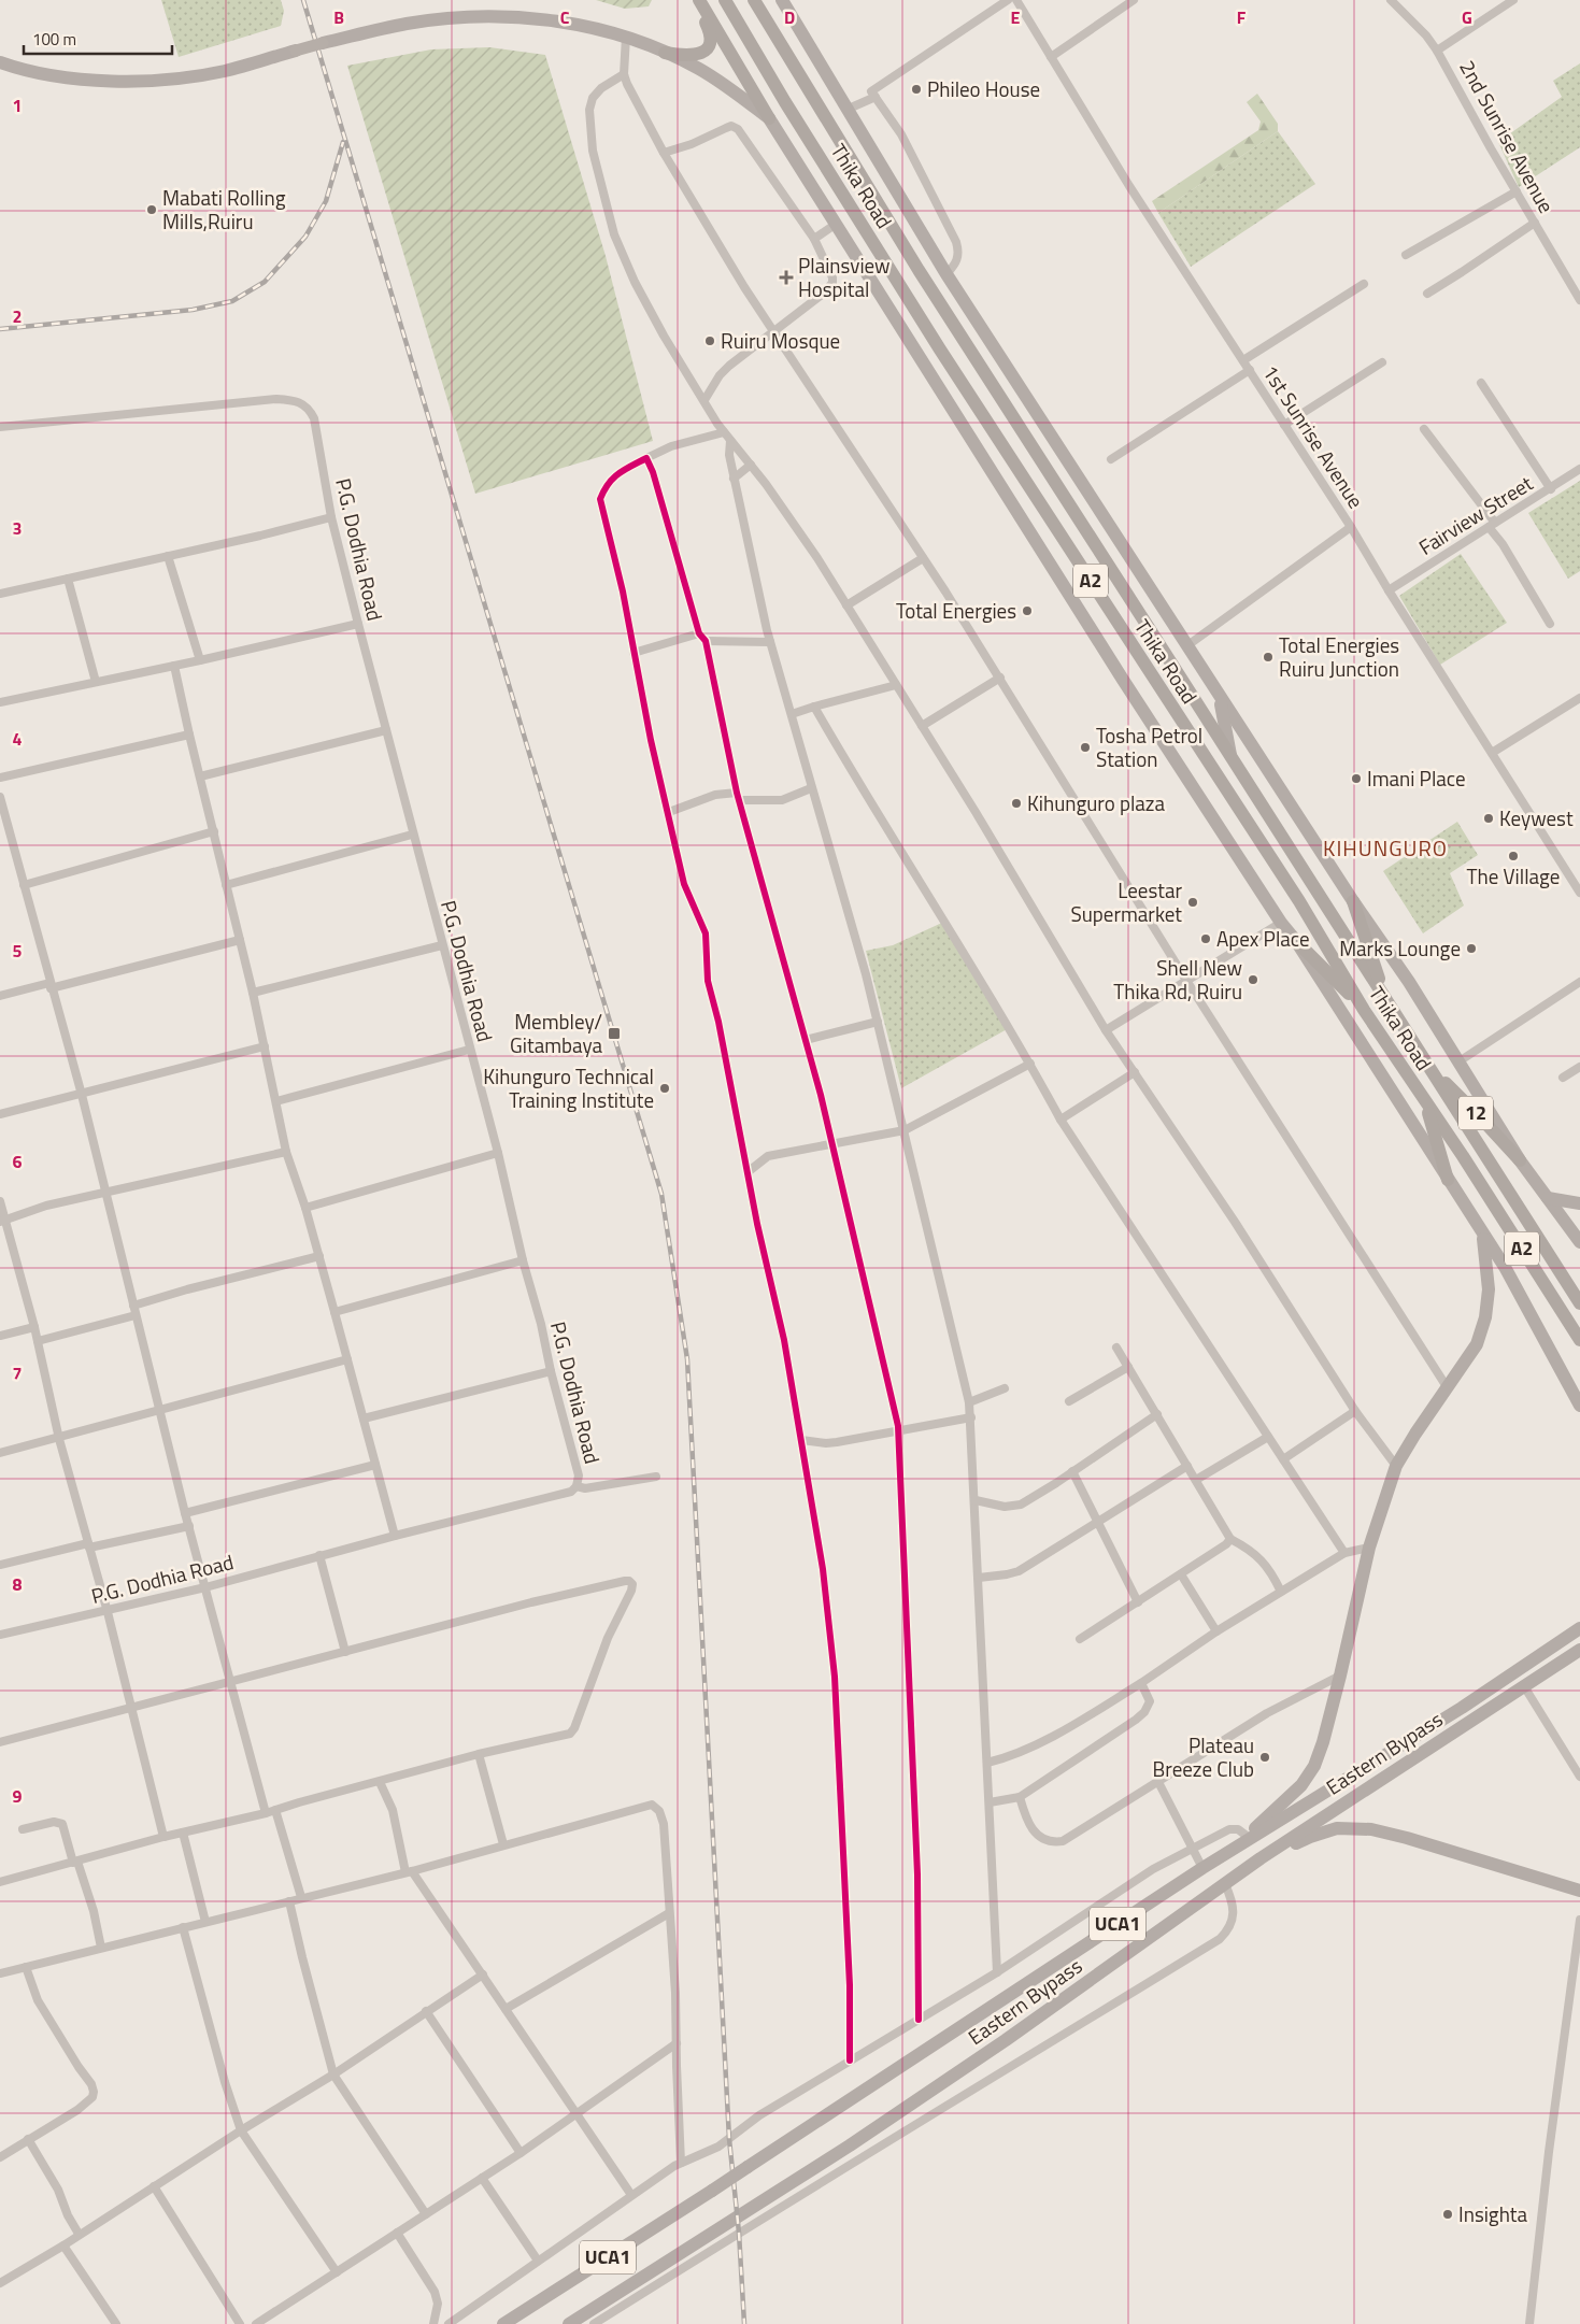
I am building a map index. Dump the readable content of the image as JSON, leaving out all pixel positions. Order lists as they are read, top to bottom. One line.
{"streets":{"highway":["Thika Road","A2","12"],"main road":["Eastern Bypass","UCA1"],"street":["2nd Sunrise Avenue","1st Sunrise Avenue","Fairview Street","P.G. Dodhia Road"]},"crossings":[["Thika Road","12"],["1st Sunrise Avenue","Fairview Street"]],"districts":["KIHUNGURO"],"places":{"other":["Phileo House","Mabati Rolling Mills,Ruiru","Ruiru Mosque","Total Energies","Total Energies Ruiru Junction","Tosha Petrol Station","Imani Place","Kihunguro plaza","Keywest","The Village","Leestar Supermarket","Apex Place","Marks Lounge","Shell New Thika Rd, Ruiru","Kihunguro Technical Training Institute","Plateau Breeze Club","Insighta"],"health":["Plainsview Hospital"],"transit":["Membley/ Gitambaya"]},"scale_bar":"100 m","grid":{"columns":["B","C","D","E","F","G"],"rows":["1","2","3","4","5","6","7","8","9"]}}
